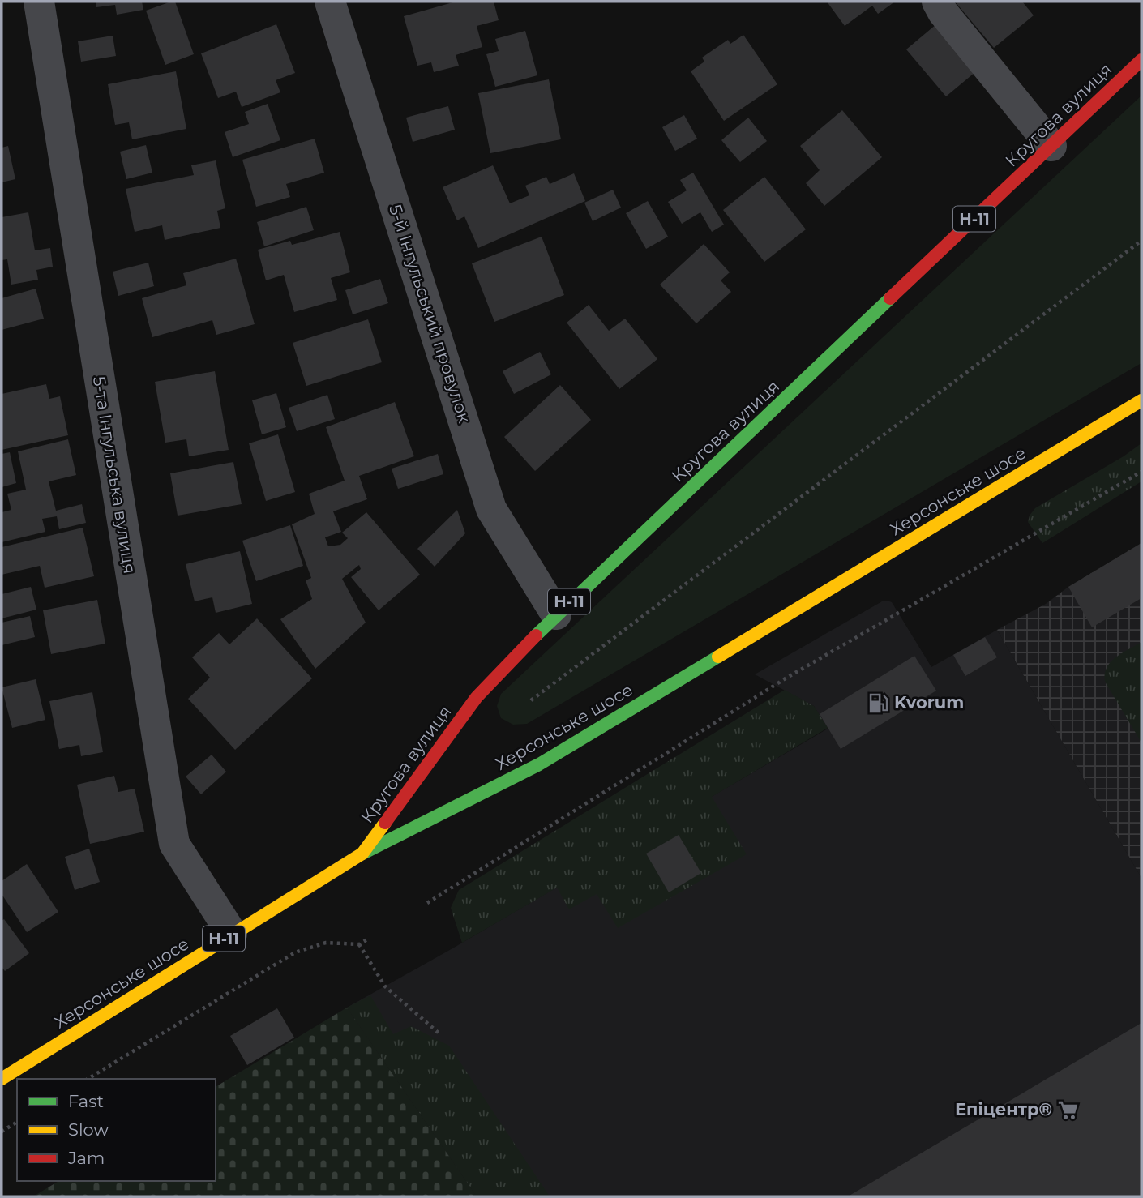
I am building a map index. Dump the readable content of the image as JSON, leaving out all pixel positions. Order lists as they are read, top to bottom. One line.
{"streets":{"main road":["Кругова вулиця","Н-11","Херсонське шосе"],"street":["5-й Інгульський провулок","5-та Інгульська вулиця"]},"crossings":[["Кругова вулиця","5-й Інгульський провулок"],["Кругова вулиця","Херсонське шосе"],["5-та Інгульська вулиця","Херсонське шосе"]],"places":{"fuel station":["Kvorum"],"supermarket":["Епіцентр®"]},"legend":["Fast","Slow","Jam"]}
